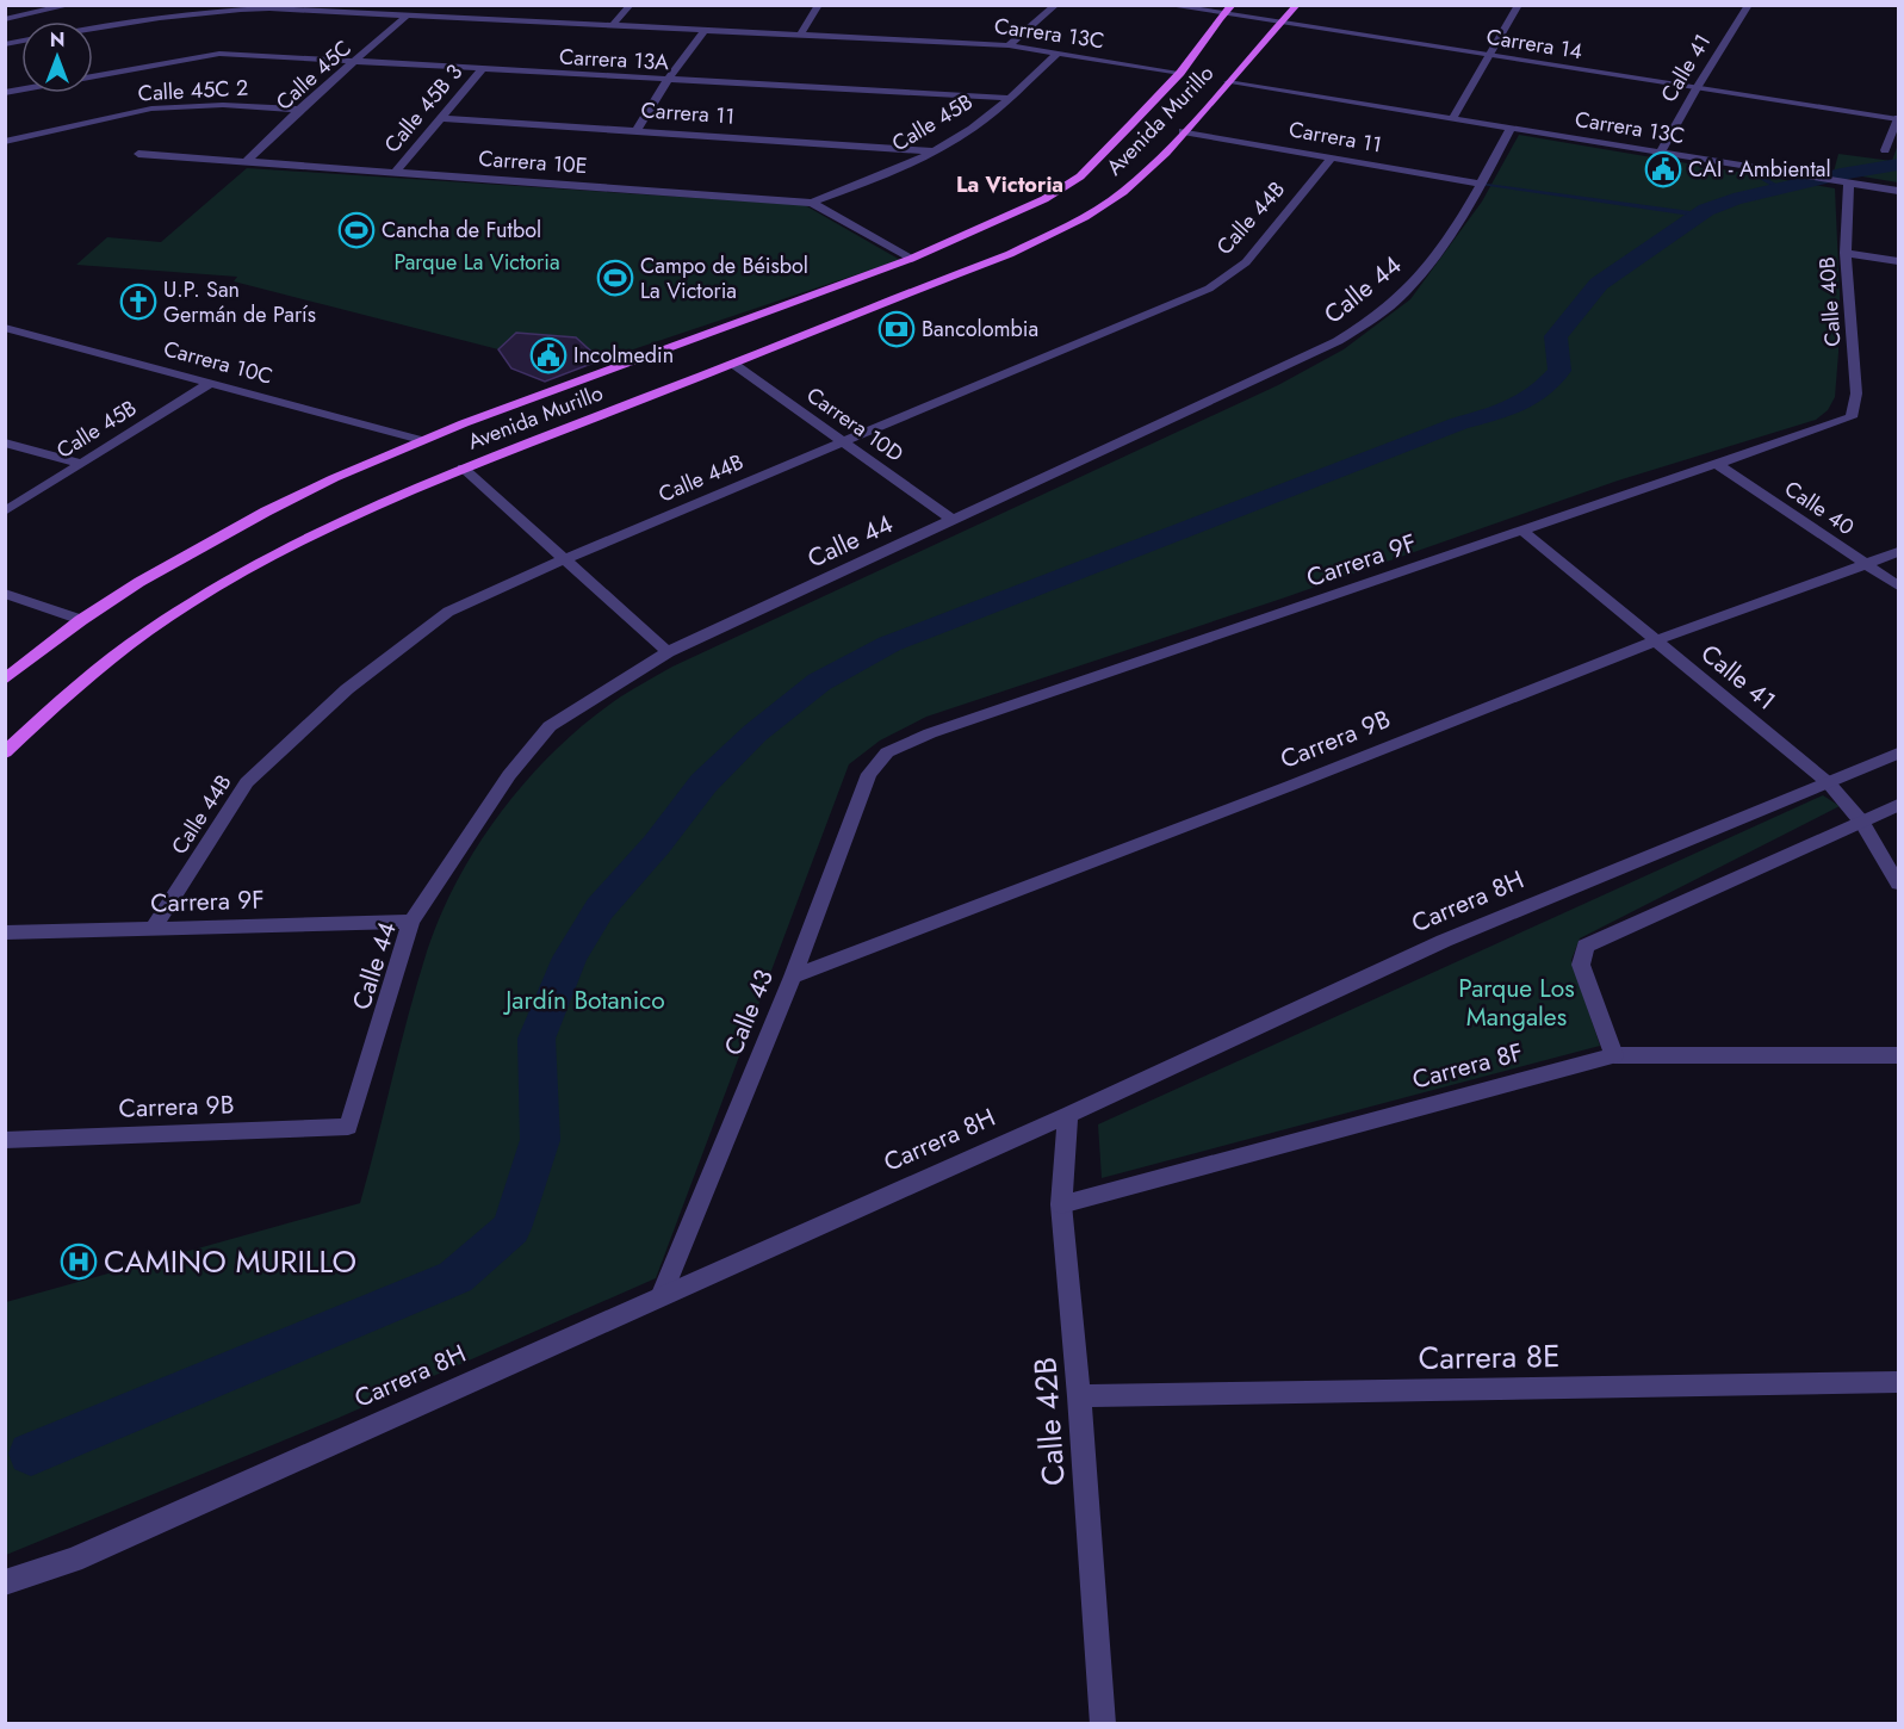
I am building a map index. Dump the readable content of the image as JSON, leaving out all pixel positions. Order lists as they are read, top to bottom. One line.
{"streets":{"main road":["Avenida Murillo"],"street":["Carrera 13C","Carrera 14","Carrera 13A","Calle 41","Calle 45C","Calle 45C 2","Calle 45B 3","Carrera 11","Calle 45B","Carrera 10E","Calle 44B","Calle 44","Calle 40B","Carrera 10C","Carrera 10D","Calle 40","Carrera 9F","Carrera 9B","Carrera 8H","Calle 43","Carrera 8F","Carrera 8E","Calle 42B"]},"crossings":[["Carrera 13C","Calle 41"],["Carrera 13C","Calle 45C"],["Carrera 13C","Avenida Murillo"],["Carrera 13C","Calle 45B"],["Carrera 13C","Calle 44"],["Carrera 13C","Calle 40B"],["Carrera 14","Calle 41"],["Carrera 14","Avenida Murillo"],["Carrera 13A","Calle 45C"],["Carrera 13A","Calle 45B 3"],["Carrera 13A","Calle 45B"],["Calle 41","Carrera 9F"],["Calle 41","Carrera 9B"],["Calle 41","Carrera 8H"],["Calle 45C","Calle 45C 2"],["Calle 45C","Carrera 10E"],["Calle 45B 3","Carrera 11"],["Calle 45B 3","Carrera 10E"],["Carrera 11","Avenida Murillo"],["Carrera 11","Calle 45B"],["Carrera 11","Calle 44B"],["Carrera 11","Calle 44"],["Avenida Murillo","Carrera 10E"],["Avenida Murillo","Carrera 10C"],["Avenida Murillo","Carrera 10D"],["Calle 45B","Carrera 10E"],["Calle 45B","Carrera 10C"],["Calle 44B","Carrera 10D"],["Calle 44B","Carrera 9F"],["Calle 44","Carrera 10D"],["Calle 44","Carrera 9F"],["Calle 44","Carrera 9B"],["Calle 40B","Carrera 9F"],["Calle 40","Carrera 9F"],["Calle 40","Carrera 9B"],["Carrera 9F","Calle 43"],["Carrera 9B","Calle 43"],["Carrera 8H","Calle 43"],["Carrera 8H","Calle 42B"],["Carrera 8F","Calle 42B"],["Carrera 8E","Calle 42B"]],"districts":["La Victoria"],"parks":["Parque La Victoria","Parque Los Mangales","Jardín Botanico"],"places":{"public building":["CAI - Ambiental","Incolmedin"],"sports":["Cancha de Futbol","Campo de Béisbol La Victoria"],"church":["U.P. San Germán de París"],"bank":["Bancolombia"],"hospital":["CAMINO MURILLO"]},"north":"top"}
